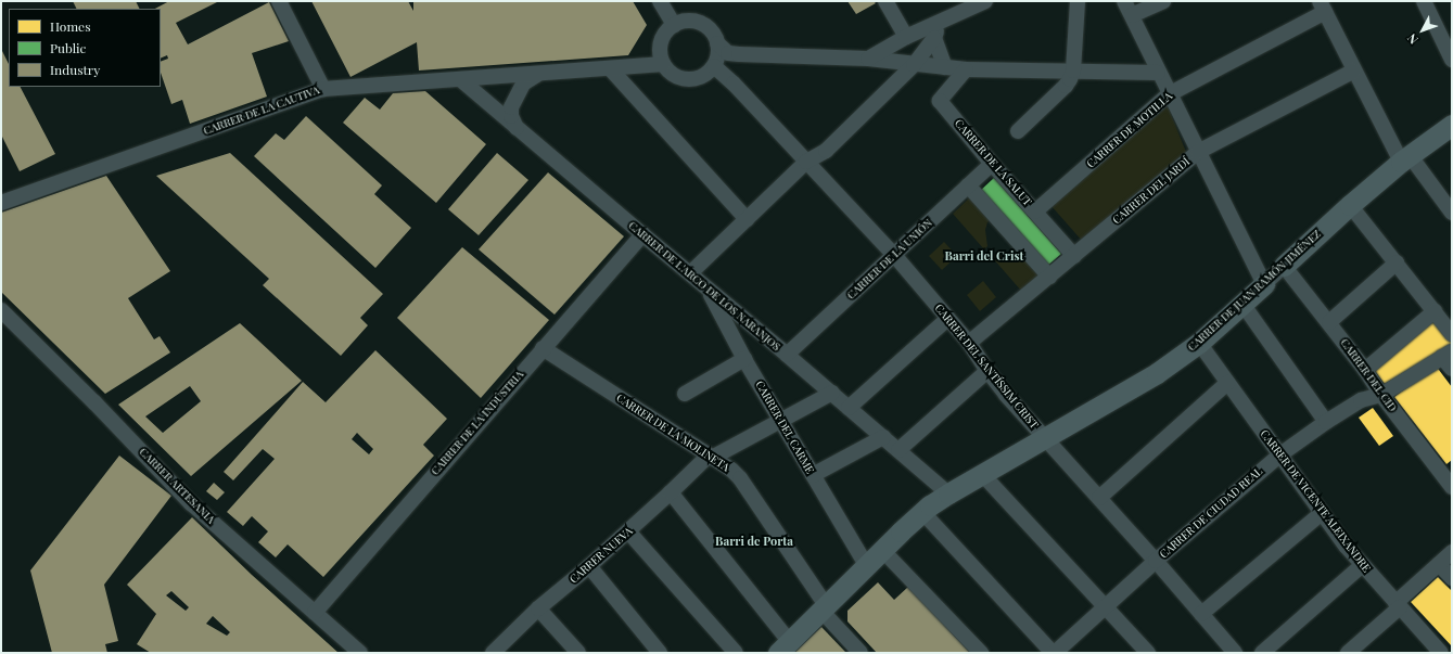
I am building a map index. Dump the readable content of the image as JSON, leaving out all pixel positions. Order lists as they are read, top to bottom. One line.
{"streets":{"street":["CARRER DE LA CAUTIVA","CARRER DE MOTILLA","CARRER DE LA SALUT","CARRER DEL JARDÍ","CARRER DE LA UNIÓN","CARRER DE L'ARCO DE LOS NARANJOS","CARRER DE JUAN RAMÓN JIMÉNEZ","CARRER DEL SANTÍSSIM CRIST","CARRER DEL CID","CARRER DE LA INDÚSTRIA","CARRER DEL CARME","CARRER DE LA MOLINETA","CARRER ARTESANIA","CARRER DE VICENTE ALEIXANDRE","CARRER DE CIUDAD REAL","CARRER NUEVA"]},"crossings":[["CARRER DE LA CAUTIVA","CARRER DE L'ARCO DE LOS NARANJOS"],["CARRER DE LA CAUTIVA","CARRER DEL SANTÍSSIM CRIST"],["CARRER DE MOTILLA","CARRER DE LA SALUT"],["CARRER DE LA SALUT","CARRER DEL JARDÍ"],["CARRER DE LA SALUT","CARRER DE LA UNIÓN"],["CARRER DEL JARDÍ","CARRER DEL SANTÍSSIM CRIST"],["CARRER DE LA UNIÓN","CARRER DE L'ARCO DE LOS NARANJOS"],["CARRER DE LA UNIÓN","CARRER DEL SANTÍSSIM CRIST"],["CARRER DE L'ARCO DE LOS NARANJOS","CARRER DE JUAN RAMÓN JIMÉNEZ"],["CARRER DE L'ARCO DE LOS NARANJOS","CARRER DE LA INDÚSTRIA"],["CARRER DE L'ARCO DE LOS NARANJOS","CARRER DEL CARME"],["CARRER DE L'ARCO DE LOS NARANJOS","CARRER NUEVA"],["CARRER DE JUAN RAMÓN JIMÉNEZ","CARRER DEL SANTÍSSIM CRIST"],["CARRER DE JUAN RAMÓN JIMÉNEZ","CARRER DEL CID"],["CARRER DE JUAN RAMÓN JIMÉNEZ","CARRER DEL CARME"],["CARRER DE JUAN RAMÓN JIMÉNEZ","CARRER DE LA MOLINETA"],["CARRER DE JUAN RAMÓN JIMÉNEZ","CARRER DE VICENTE ALEIXANDRE"],["CARRER DEL SANTÍSSIM CRIST","CARRER DE CIUDAD REAL"],["CARRER DEL CID","CARRER DE CIUDAD REAL"],["CARRER DE LA INDÚSTRIA","CARRER DE LA MOLINETA"],["CARRER DE LA INDÚSTRIA","CARRER ARTESANIA"],["CARRER DEL CARME","CARRER NUEVA"],["CARRER DE LA MOLINETA","CARRER NUEVA"],["CARRER DE VICENTE ALEIXANDRE","CARRER DE CIUDAD REAL"]],"districts":["Barri del Crist","Barri de Porta"],"legend":["Homes","Public","Industry"],"north":"bottom left"}
